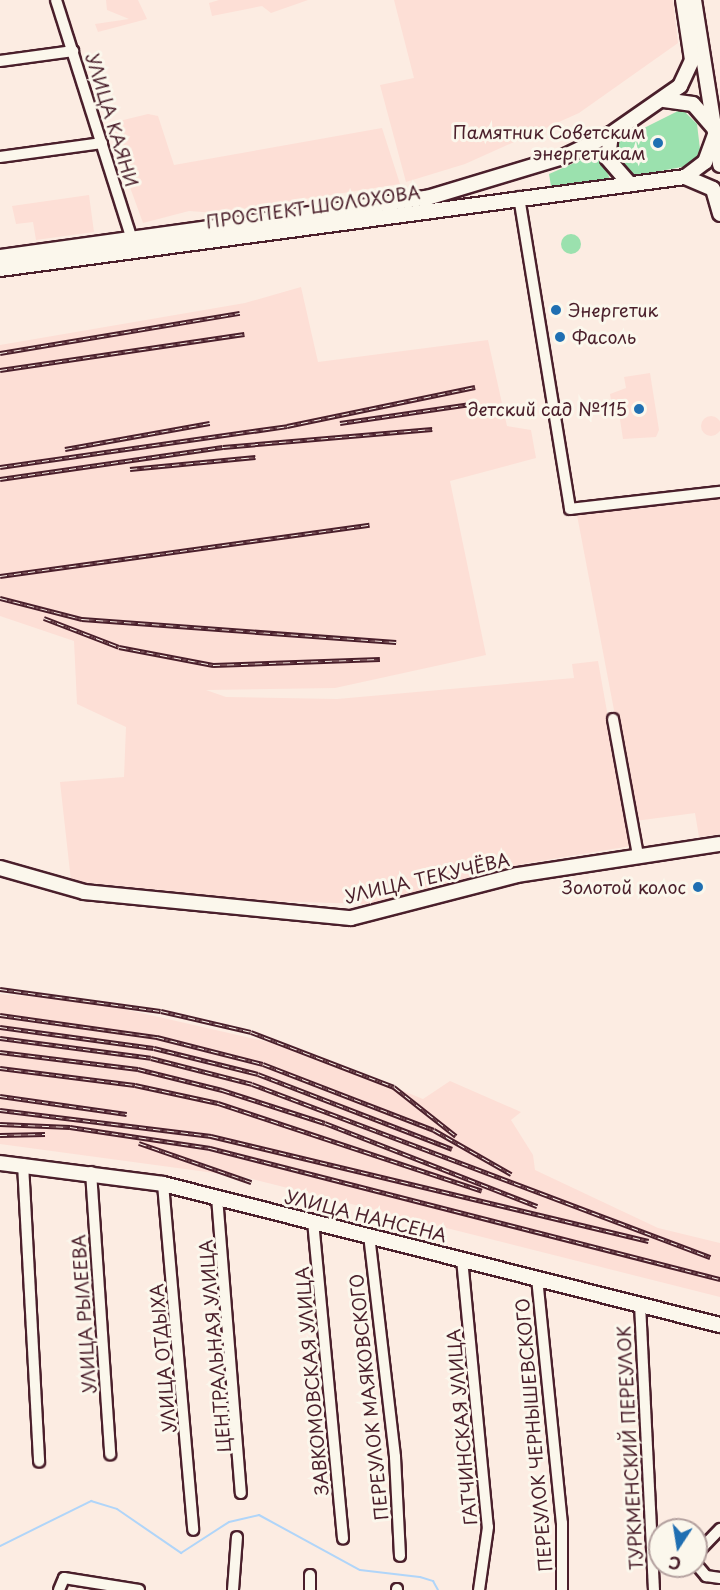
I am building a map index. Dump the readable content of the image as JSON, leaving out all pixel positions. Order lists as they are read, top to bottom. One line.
{"streets":{"main road":["ПРОСПЕКТ ШОЛОХОВА","УЛИЦА ТЕКУЧЁВА","УЛИЦА НАНСЕНА"],"street":["УЛИЦА КАЯНИ","УЛИЦА РЫЛЕЕВА","ЦЕНТРАЛЬНАЯ УЛИЦА","УЛИЦА ОТДЫХА","ЗАВКОМОВСКАЯ УЛИЦА","ПЕРЕУЛОК МАЯКОВСКОГО","ГАТЧИНСКАЯ УЛИЦА","ПЕРЕУЛОК ЧЕРНЫШЕВСКОГО","ТУРКМЕНСКИЙ ПЕРЕУЛОК"]},"crossings":[["УЛИЦА КАЯНИ","ПРОСПЕКТ ШОЛОХОВА"],["УЛИЦА НАНСЕНА","УЛИЦА РЫЛЕЕВА"],["УЛИЦА НАНСЕНА","ЦЕНТРАЛЬНАЯ УЛИЦА"],["УЛИЦА НАНСЕНА","УЛИЦА ОТДЫХА"],["УЛИЦА НАНСЕНА","ЗАВКОМОВСКАЯ УЛИЦА"],["УЛИЦА НАНСЕНА","ПЕРЕУЛОК МАЯКОВСКОГО"],["УЛИЦА НАНСЕНА","ГАТЧИНСКАЯ УЛИЦА"],["УЛИЦА НАНСЕНА","ПЕРЕУЛОК ЧЕРНЫШЕВСКОГО"],["УЛИЦА НАНСЕНА","ТУРКМЕНСКИЙ ПЕРЕУЛОК"]],"places":["Памятник Советским энергетикам","Энергетик","Фасоль","детский сад №115","Золотой колос"],"north":"bottom"}
